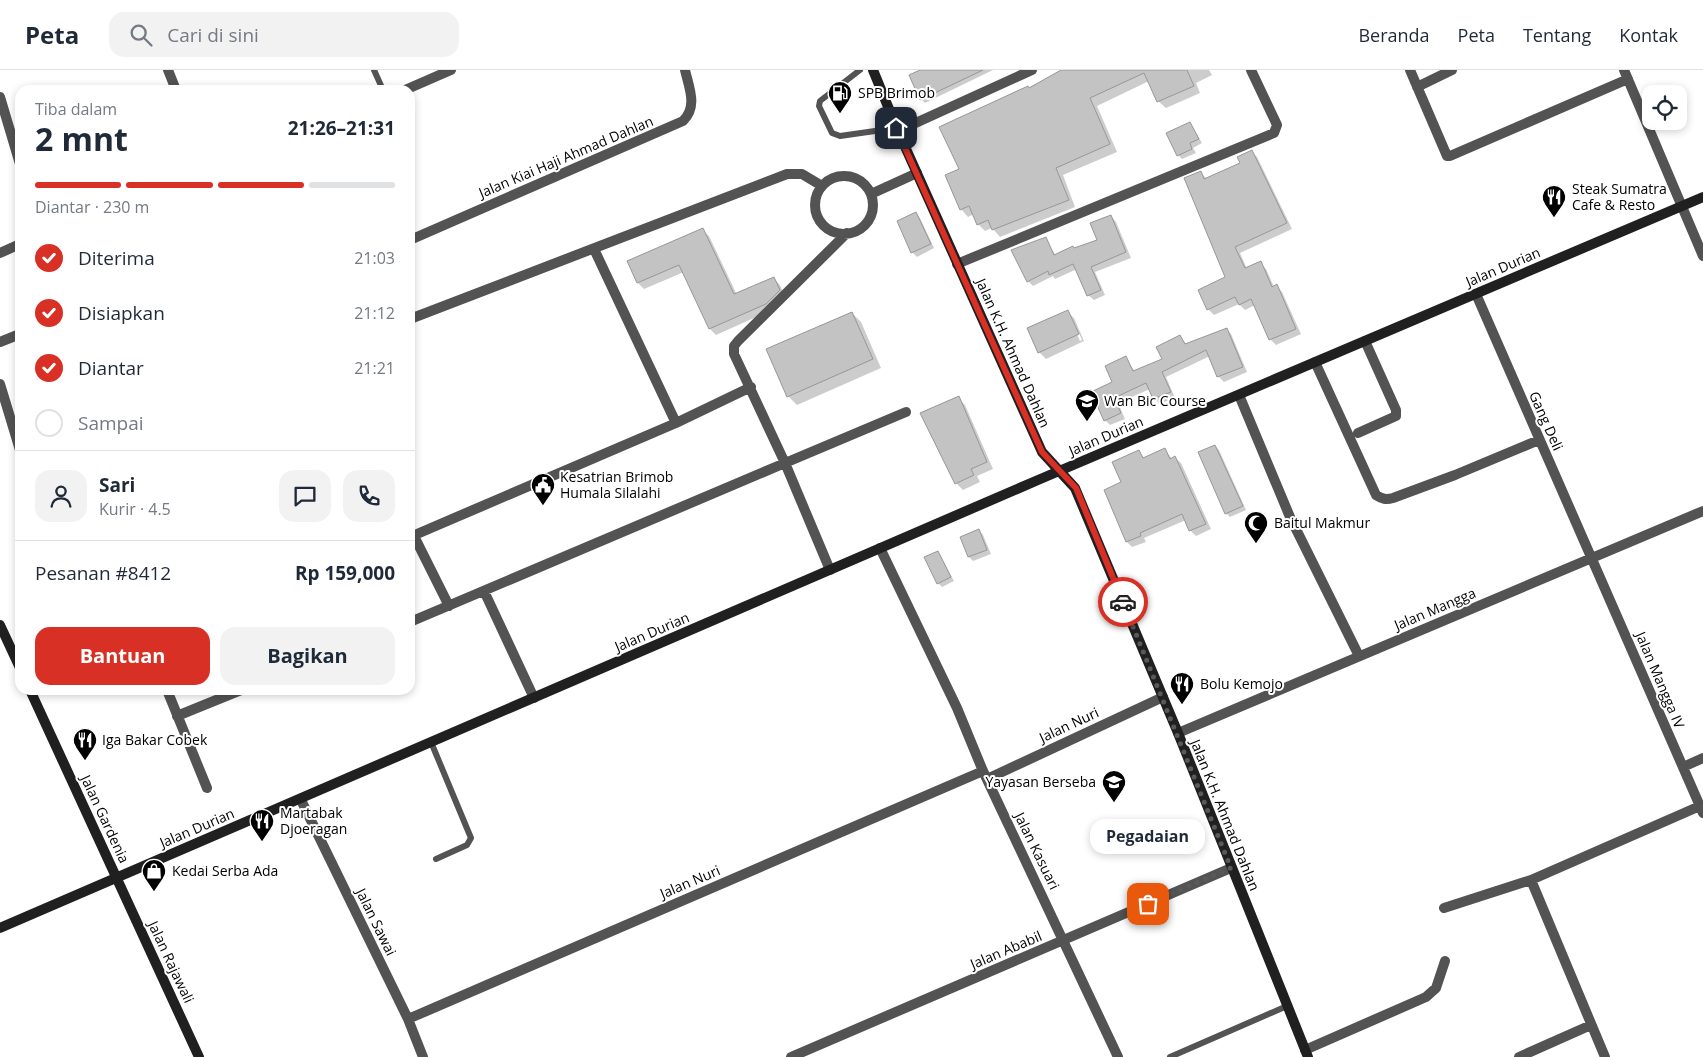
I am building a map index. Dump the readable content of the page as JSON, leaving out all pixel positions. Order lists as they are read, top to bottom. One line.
{"streets":{"main road":["Jalan Durian","Jalan K.H. Ahmad Dahlan","Jalan Gardenia","Jalan Rajawali"],"street":["Jalan Kiai Haji Ahmad Dahlan","Gang Deli","Jalan Mangga","Jalan Mangga IV","Jalan Nuri","Jalan Kasuari","Jalan Sawai","Jalan Ababil"]},"crossings":[["Jalan Durian","Jalan K.H. Ahmad Dahlan"],["Jalan Durian","Gang Deli"],["Jalan Durian","Jalan Gardenia"],["Jalan Durian","Jalan Kasuari"],["Jalan Durian","Jalan Sawai"],["Jalan Durian","Jalan Rajawali"],["Jalan K.H. Ahmad Dahlan","Jalan Mangga"],["Jalan K.H. Ahmad Dahlan","Jalan Nuri"],["Jalan K.H. Ahmad Dahlan","Jalan Ababil"],["Gang Deli","Jalan Mangga"],["Gang Deli","Jalan Mangga IV"],["Jalan Mangga","Jalan Mangga IV"],["Jalan Nuri","Jalan Kasuari"],["Jalan Nuri","Jalan Sawai"],["Jalan Gardenia","Jalan Rajawali"],["Jalan Kasuari","Jalan Ababil"]],"places":{"fuel station":["SPB Brimob"],"restaurant":["Steak Sumatra Cafe & Resto","Bolu Kemojo","Iga Bakar Cobek","Martabak Djoeragan"],"school or university":["Wan Bic Course","Yayasan Berseba"],"public building":["Kesatrian Brimob Humala Silalahi"],"mosque":["Baitul Makmur"],"shop":["Kedai Serba Ada"],"other":["Pegadaian"]},"page":{"header":"Peta","search":"Cari di sini","nav":["Beranda","Peta","Tentang","Kontak"],"heading":["2 mnt","Tiba dalam","21:26–21:31"],"panel":["Sari","Kurir · 4.5","Pesanan #8412","Rp 159,000"],"bar":"Diantar · 230 m","list":[["Diterima","21:03"],["Disiapkan","21:12"],["Diantar","21:21"],"Sampai"],"buttons":["Bantuan","Bagikan"],"bubble":"Pegadaian"}}
